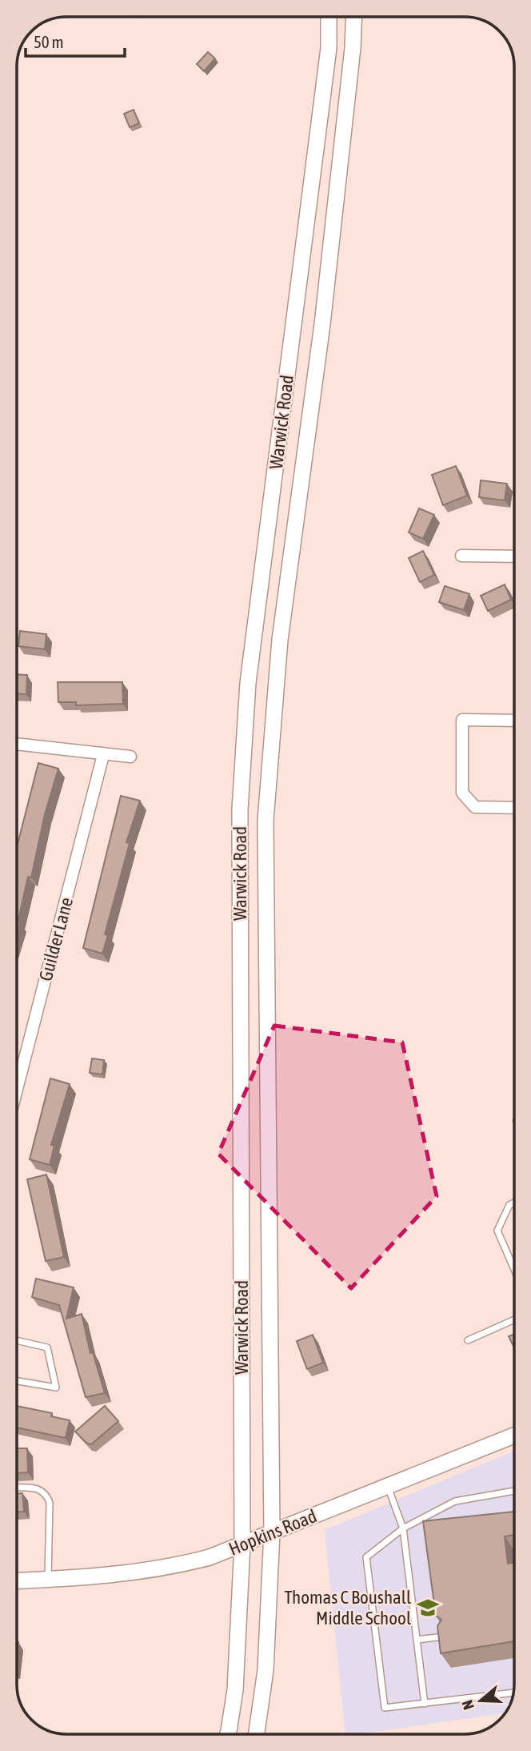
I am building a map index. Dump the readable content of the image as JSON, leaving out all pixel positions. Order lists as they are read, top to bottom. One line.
{"streets":{"main road":["Warwick Road","Hopkins Road"],"street":["Guilder Lane"]},"crossings":[["Warwick Road","Hopkins Road"]],"places":{"school or university":["Thomas C Boushall Middle School"]},"scale_bar":"50 m","north":"left"}
